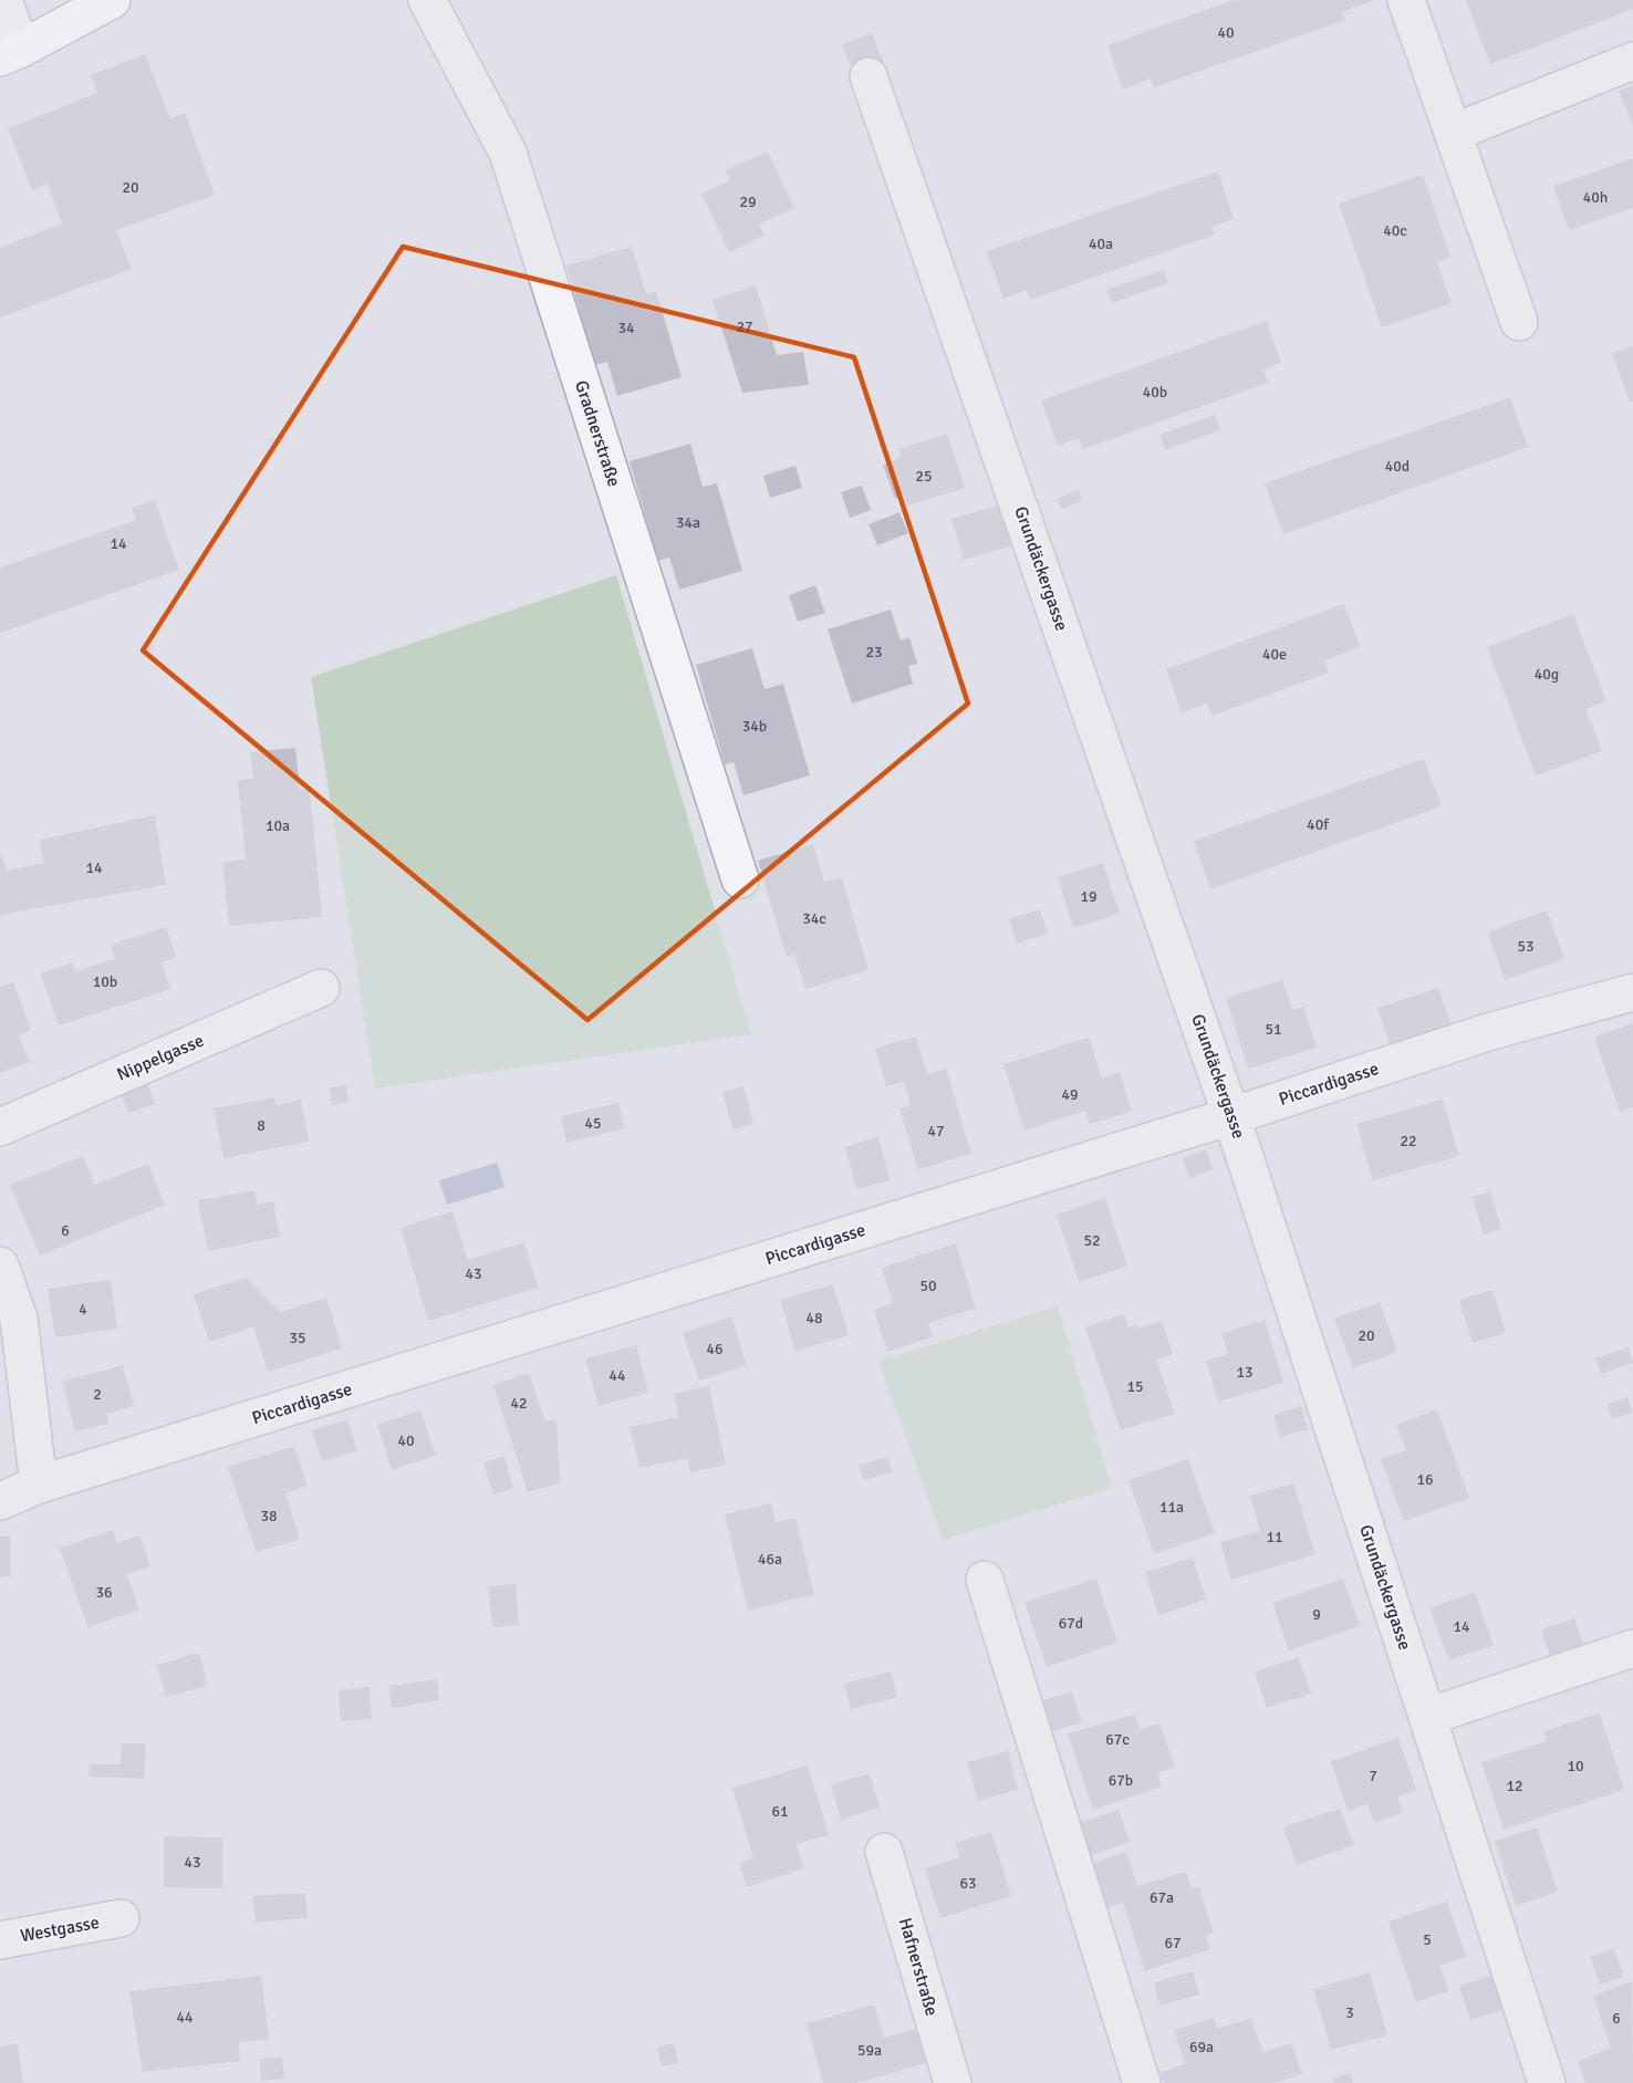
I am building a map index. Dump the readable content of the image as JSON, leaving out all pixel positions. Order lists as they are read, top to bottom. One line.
{"streets":{"street":["Gradnerstraße","Grundäckergasse","Nippelgasse","Piccardigasse","Westgasse","Hafnerstraße"]},"crossings":[["Grundäckergasse","Piccardigasse"]],"house_numbers":["40","20","40h","29","40c","40a","27","34","40b","40d","25","34a","14","23","40e","40g","34b","40f","10a","14","19","34c","53","10b","51","49","45","8","47","22","6","52","43","50","4","48","20","35","46","13","44","15","2","42","40","16","11a","38","11","46a","36","9","67d","14","67c","10","7","67b","12","61","43","63","67a","5","67","3","44","6","69a","59a"]}
